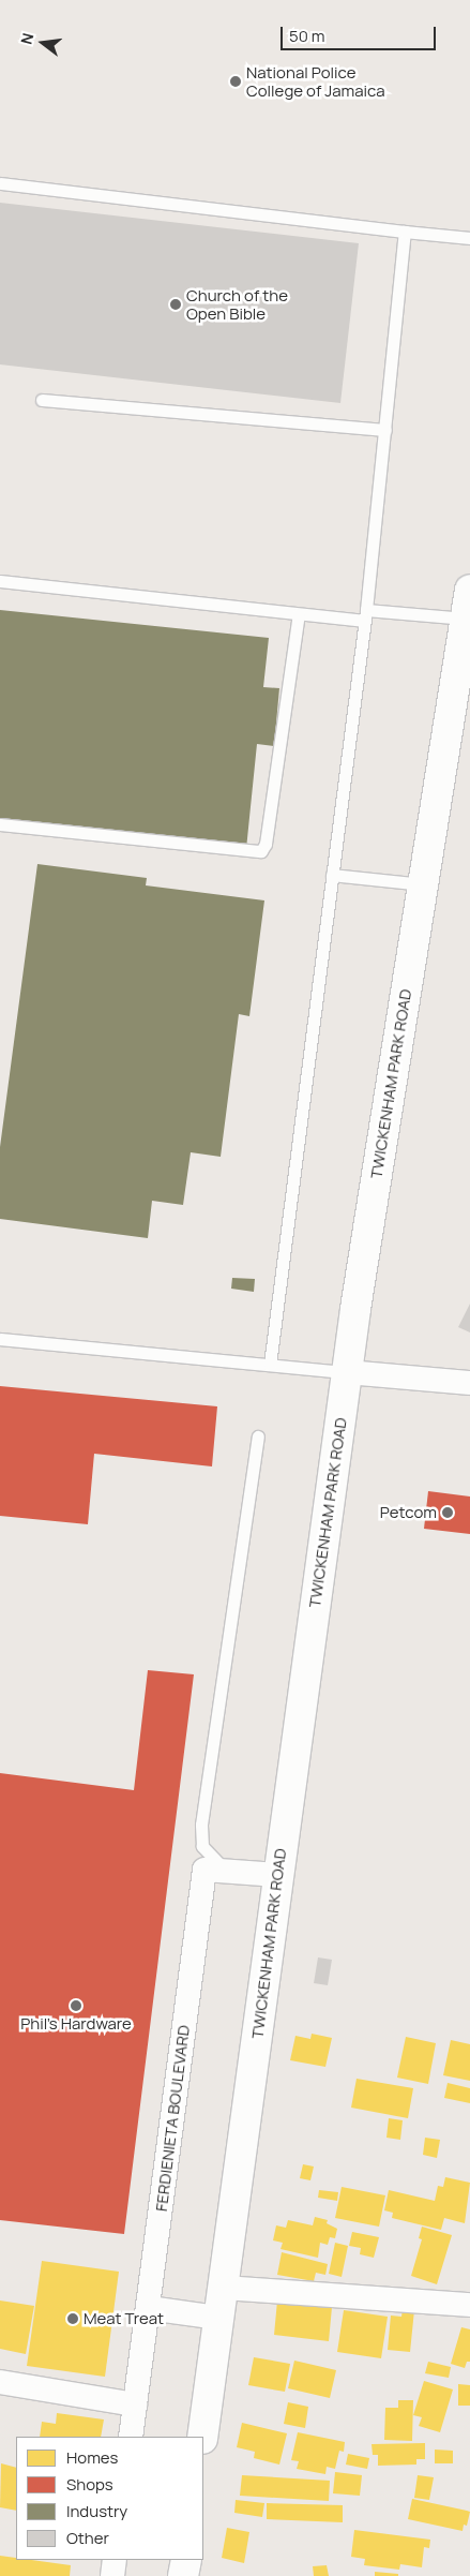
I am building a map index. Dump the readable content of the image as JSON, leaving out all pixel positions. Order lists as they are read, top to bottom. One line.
{"streets":{"main road":["TWICKENHAM PARK ROAD"],"street":["FERDIENIETA BOULEVARD"]},"crossings":[["TWICKENHAM PARK ROAD","FERDIENIETA BOULEVARD"]],"places":["National Police College of Jamaica","Church of the Open Bible","Petcom","Phil's Hardware","Meat Treat"],"legend":["Homes","Shops","Industry","Other"],"scale_bar":"50 m","north":"left"}
